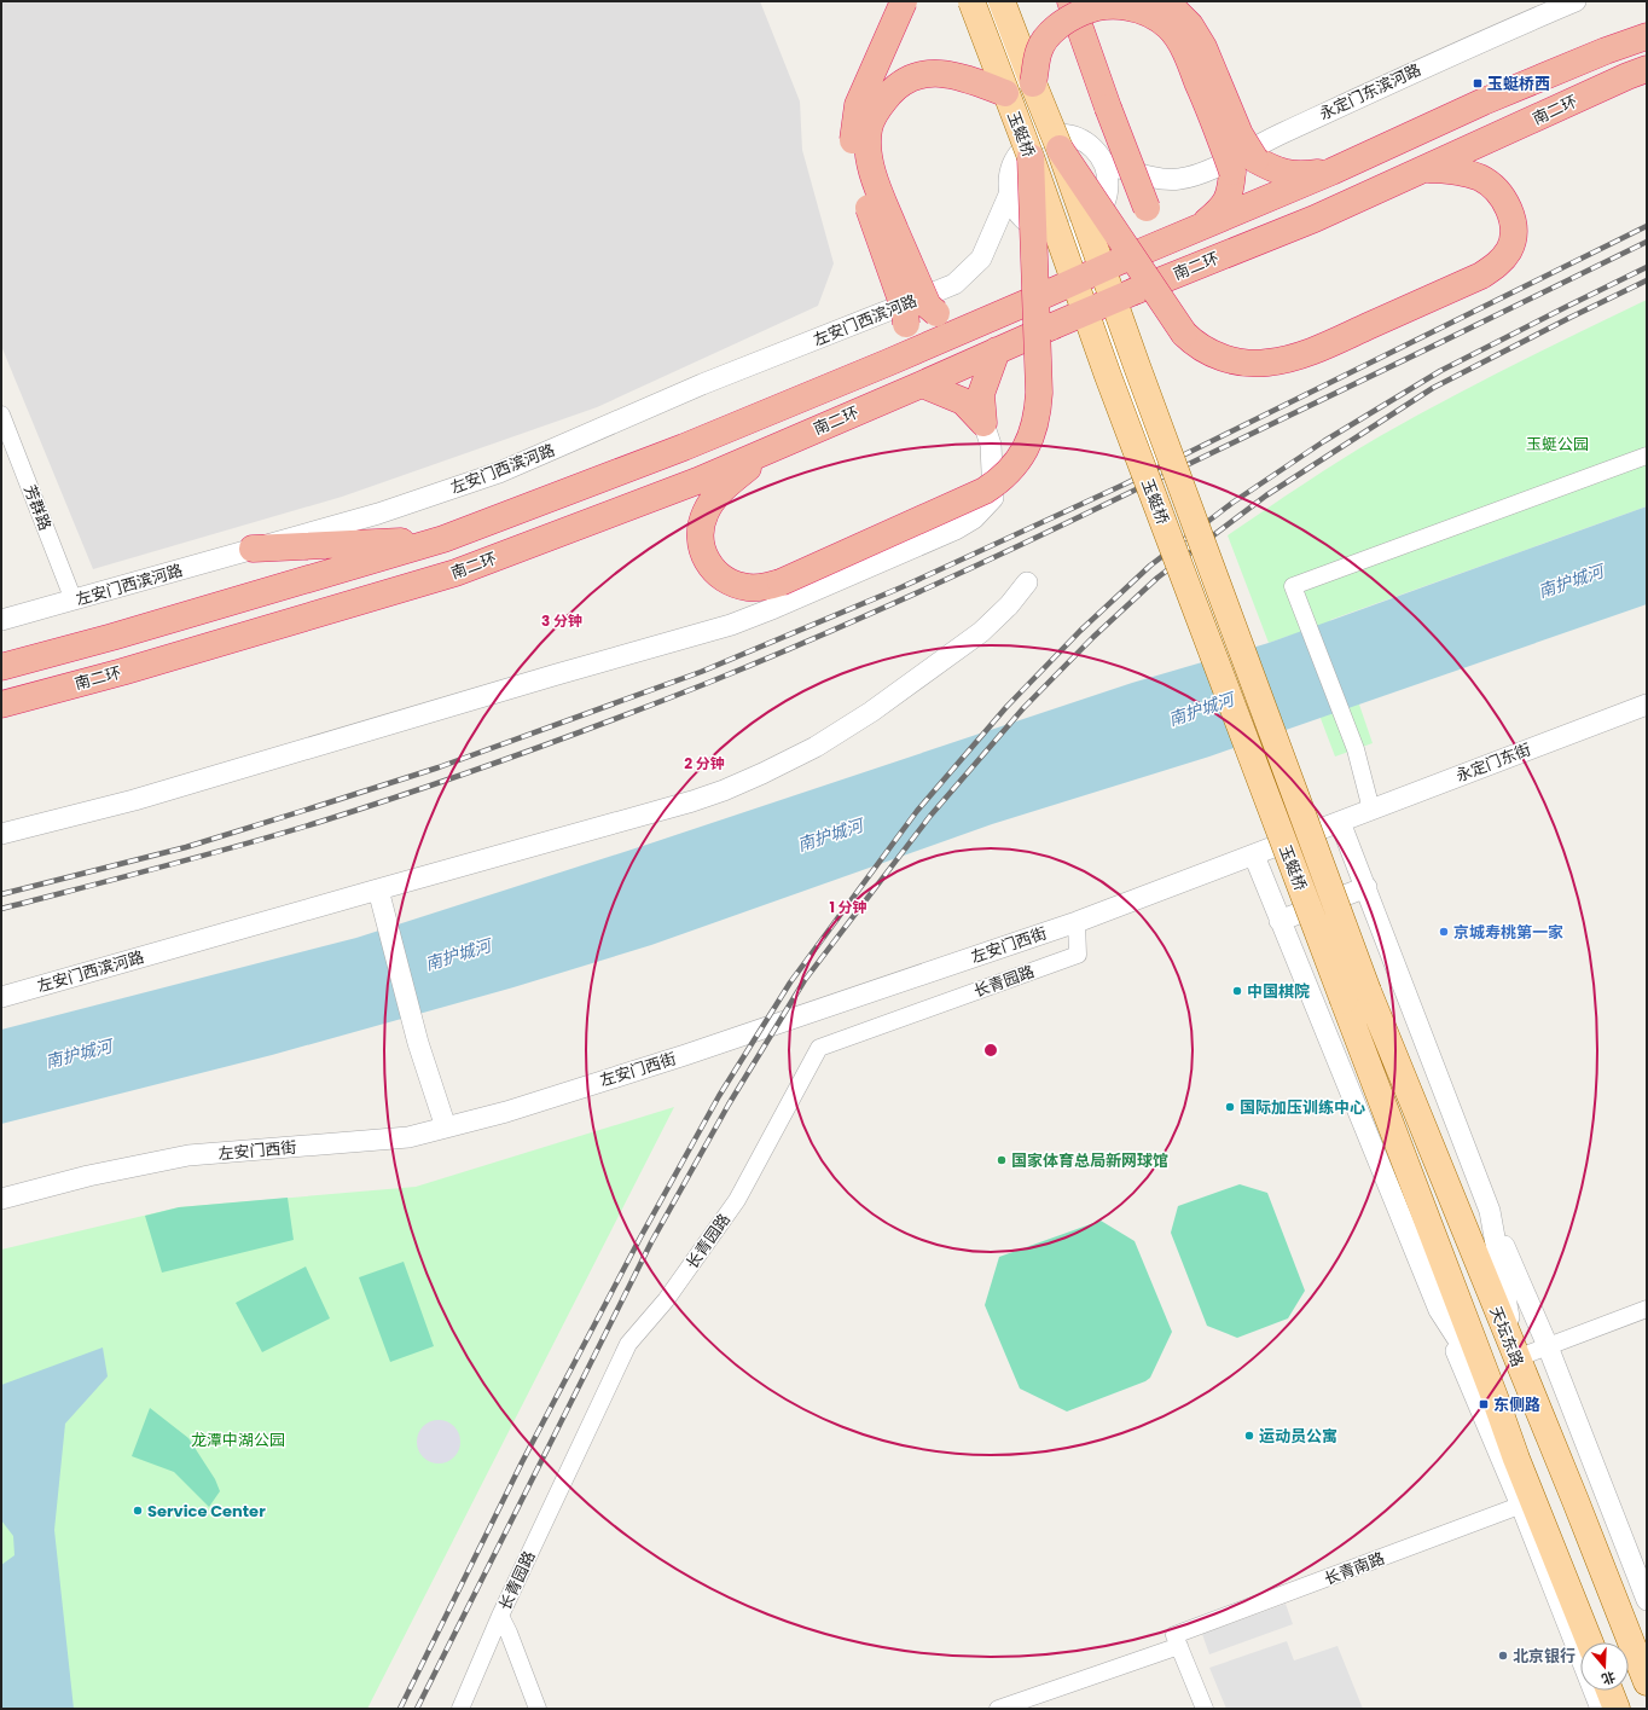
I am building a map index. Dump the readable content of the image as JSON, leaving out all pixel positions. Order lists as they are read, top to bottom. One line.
{"streets":{"highway":["南二环"],"main road":["玉蜓桥","天坛东路"],"street":["永定门东滨河路","左安门西滨河路","芳群路","永定门东街","左安门西街","长青园路","长青南路"]},"crossings":[["玉蜓桥","天坛东路"],["左安门西滨河路","芳群路"],["永定门东街","左安门西街"],["左安门西街","长青园路"],["天坛东路","长青南路"]],"water":["南护城河"],"parks":["玉蜓公园","龙潭中湖公园"],"places":{"transit":["玉蜓桥西","东侧路"],"other":["京城寿桃第一家","中国棋院","国际加压训练中心","国家体育总局新网球馆","运动员公寓","Service Center","北京银行"]},"north":"bottom","rings":["3 分钟","2 分钟","1 分钟"]}
